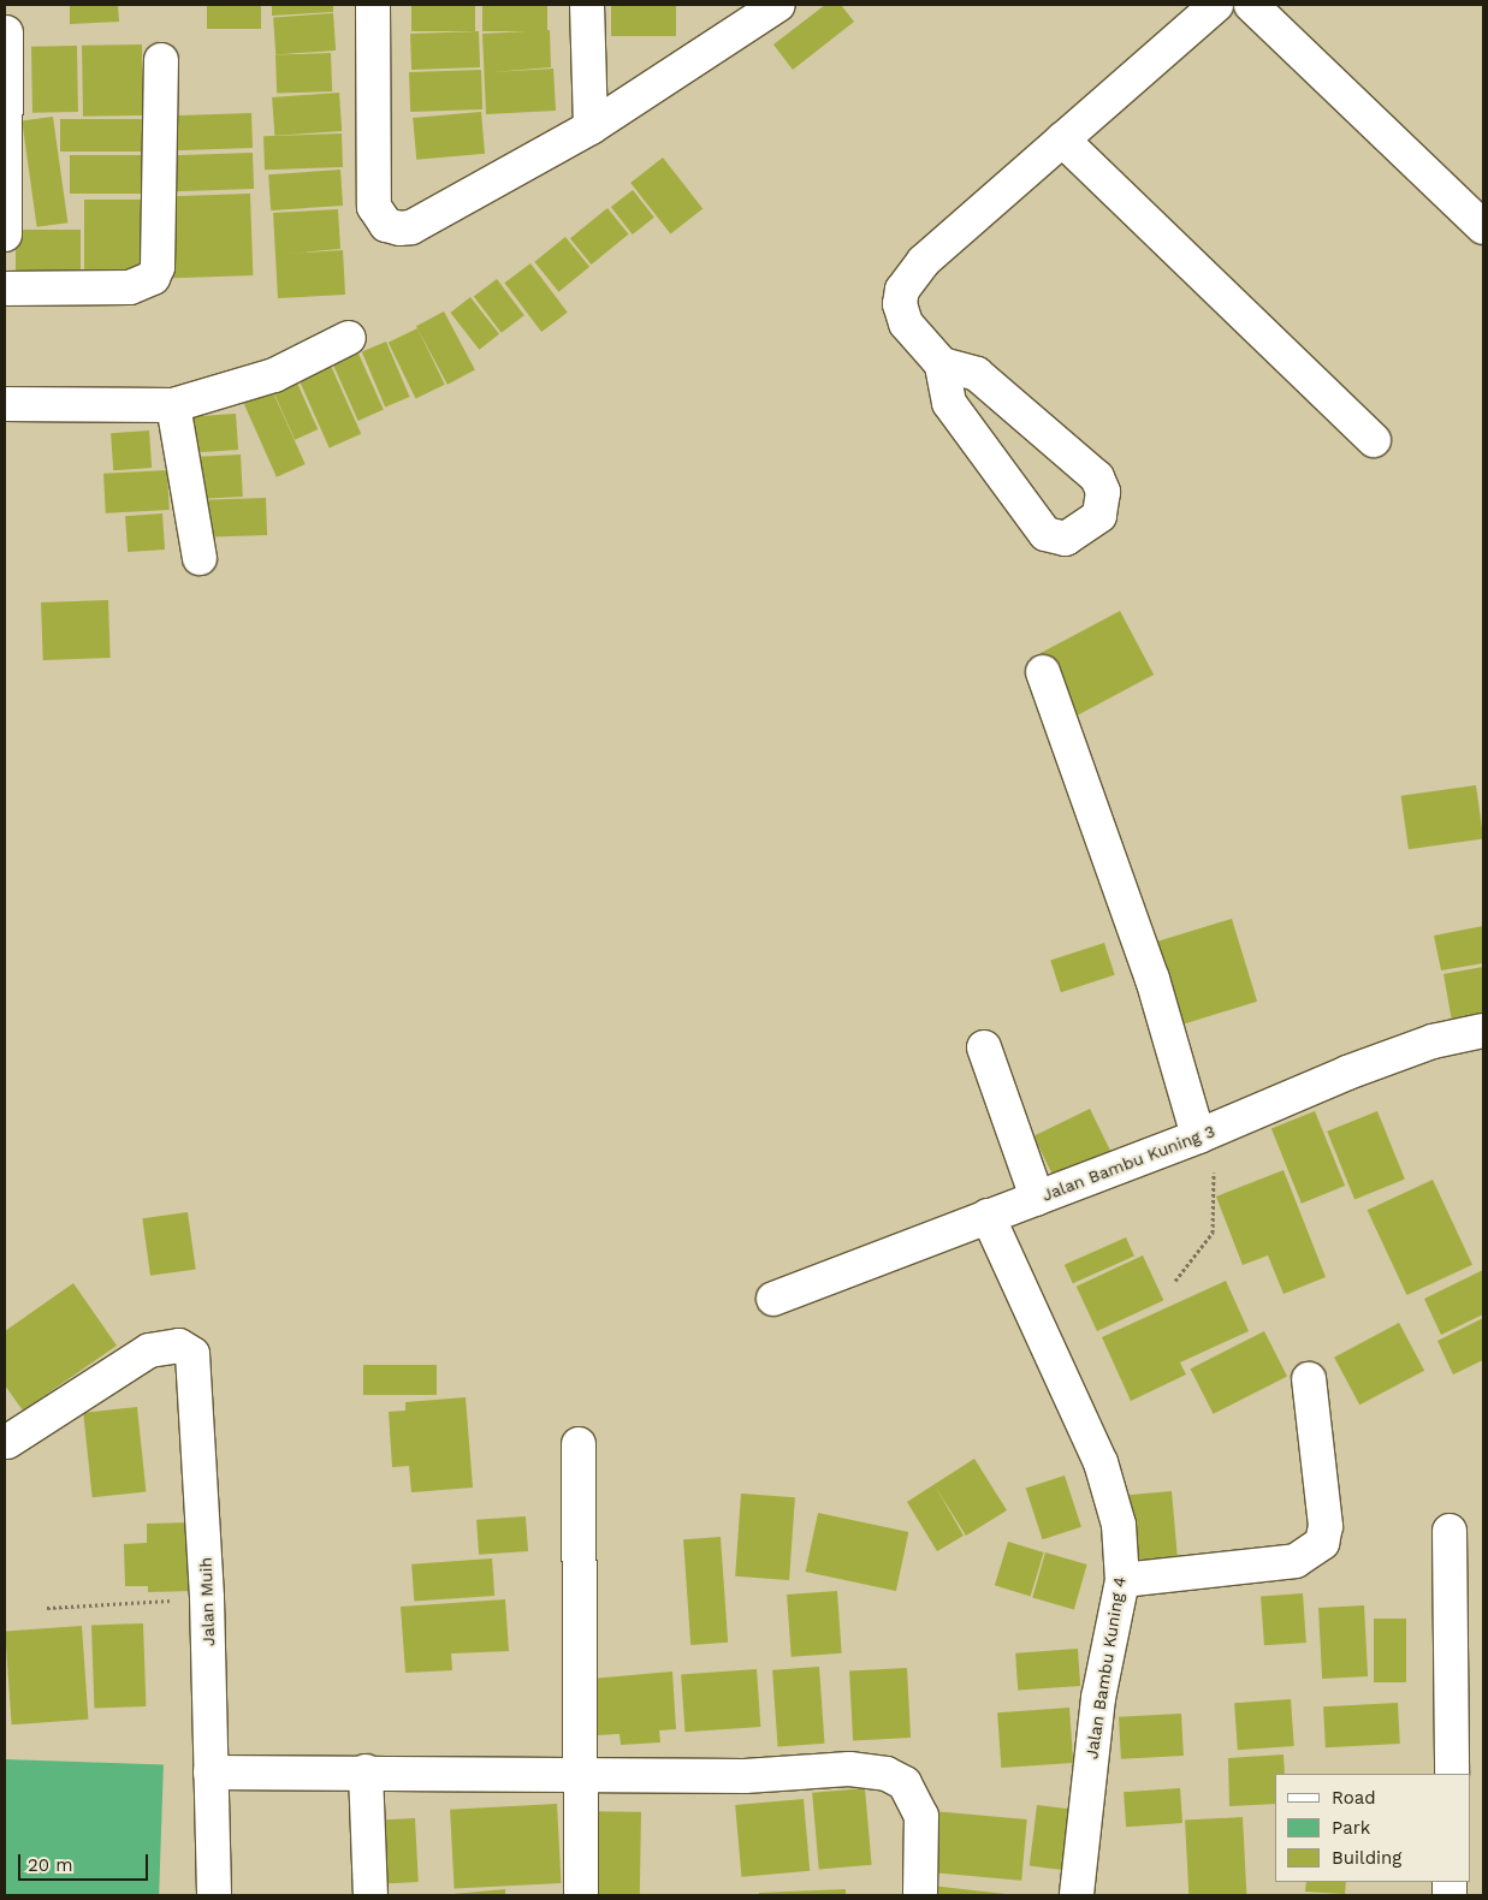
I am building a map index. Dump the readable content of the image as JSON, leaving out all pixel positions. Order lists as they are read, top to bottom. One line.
{"streets":{"street":["Jalan Bambu Kuning 3","Jalan Muih","Jalan Bambu Kuning 4"]},"crossings":[["Jalan Bambu Kuning 3","Jalan Bambu Kuning 4"]],"legend":["Road","Park","Building"],"scale_bar":"20 m"}
